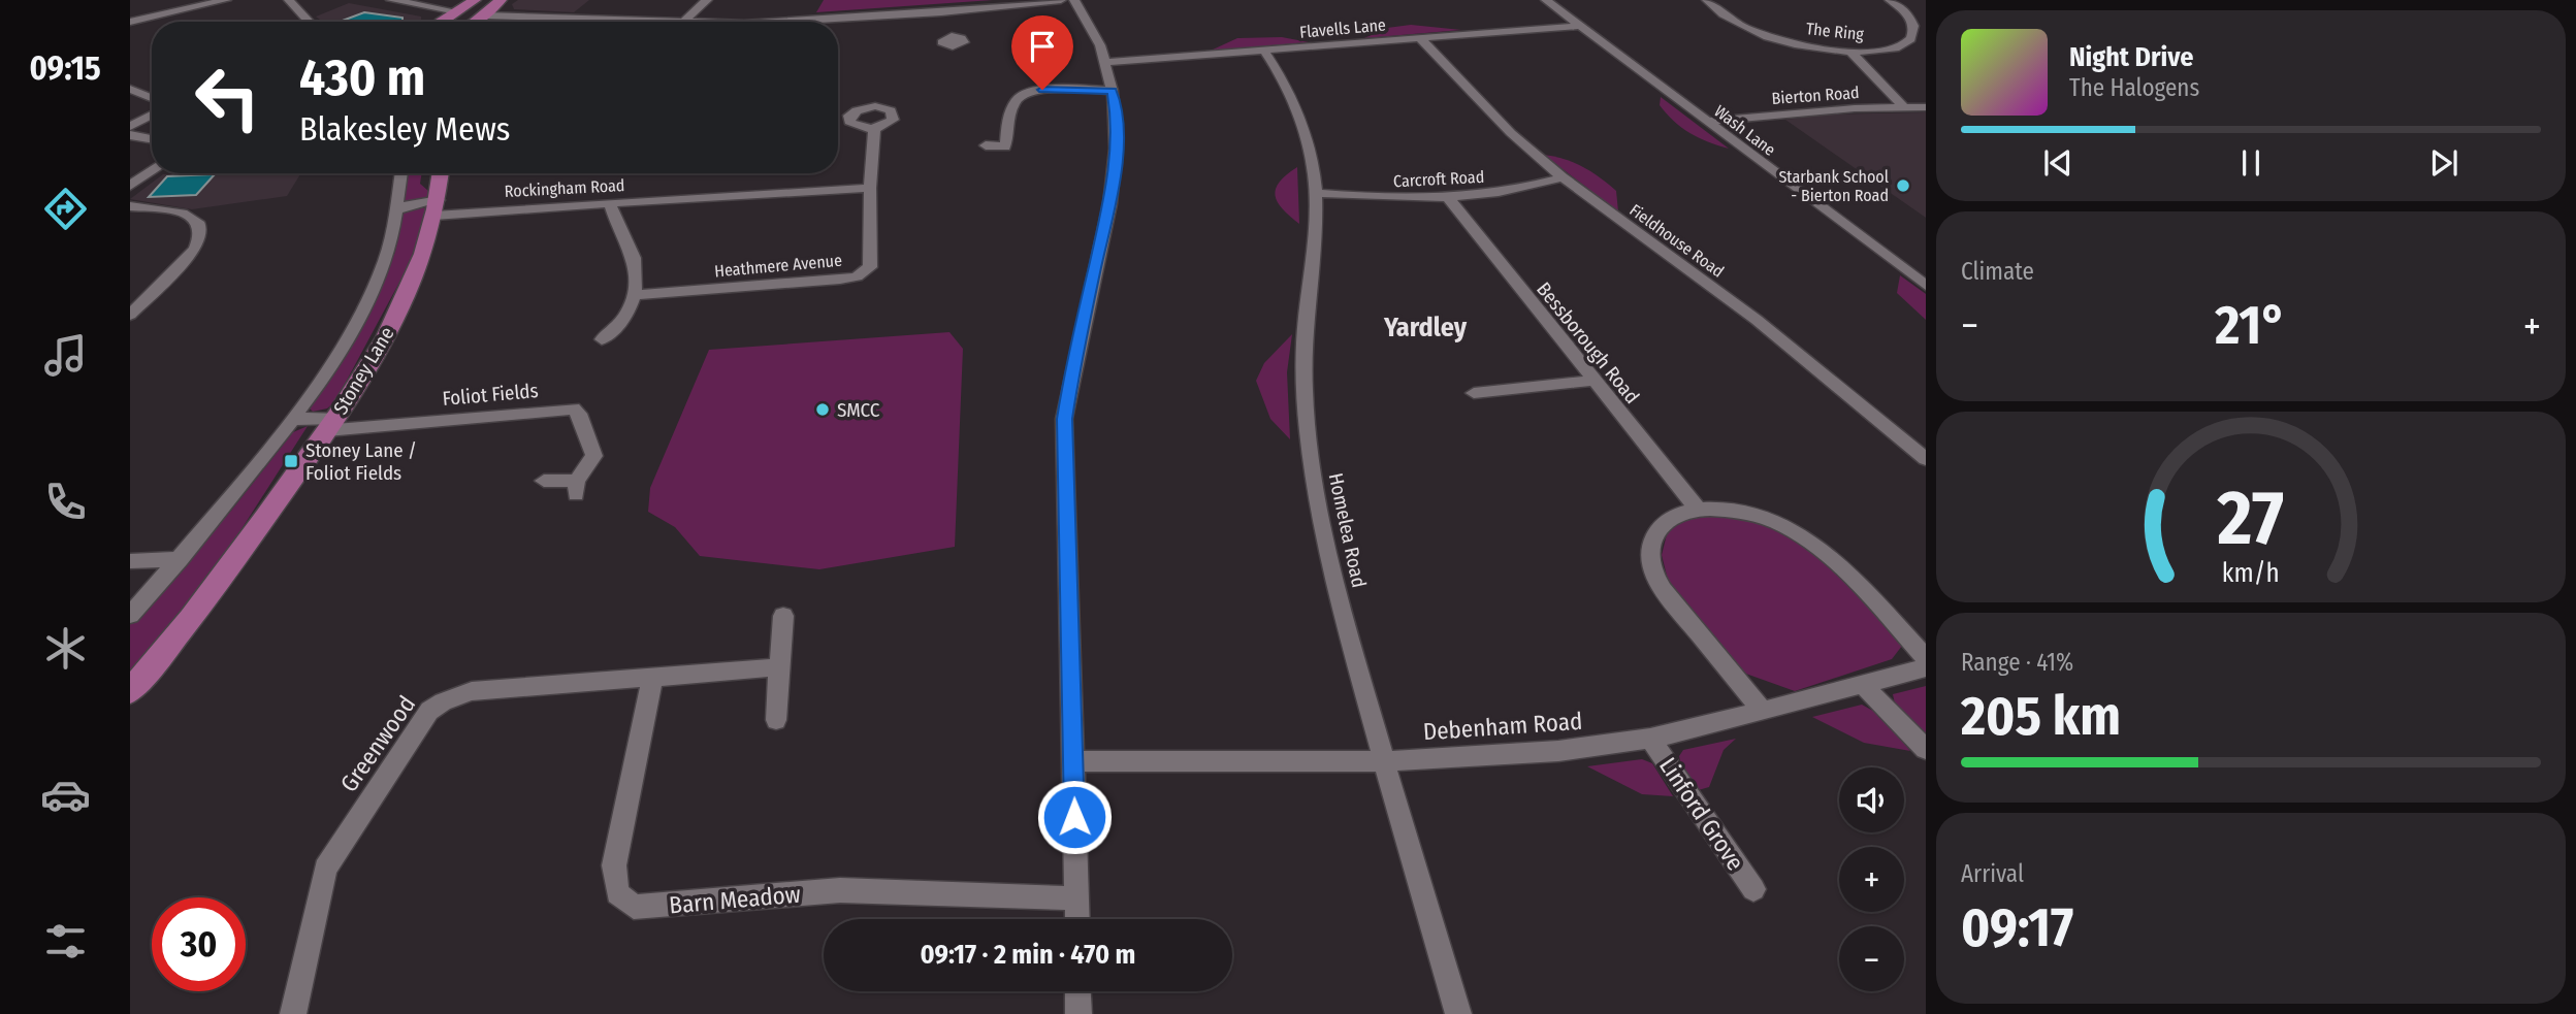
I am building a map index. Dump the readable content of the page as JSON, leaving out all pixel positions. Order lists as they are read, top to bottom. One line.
{"streets":{"main road":["Stoney Lane"],"street":["Flavells Lane","The Ring","Bierton Road","Wash Lane","Carcroft Road","Rockingham Road","Fieldhouse Road","Heathmere Avenue","Bessborough Road","Foliot Fields","Homelea Road","Debenham Road","Greenwood","Linford Grove","Barn Meadow"]},"crossings":[["Flavells Lane","Wash Lane"],["Flavells Lane","Fieldhouse Road"],["Flavells Lane","Homelea Road"],["Bierton Road","Wash Lane"],["Carcroft Road","Fieldhouse Road"],["Carcroft Road","Bessborough Road"],["Carcroft Road","Homelea Road"],["Rockingham Road","Heathmere Avenue"],["Rockingham Road","Stoney Lane"],["Stoney Lane","Foliot Fields"],["Homelea Road","Debenham Road"],["Debenham Road","Linford Grove"],["Greenwood","Barn Meadow"]],"districts":["Yardley"],"places":{"other":["Starbank School - Bierton Road","SMCC"],"transit":["Stoney Lane / Foliot Fields"]},"page":{"tabs":"09:15","turn":["430 m","Blakesley Mews"],"song":["Night Drive","The Halogens"],"tile":["Climate",["Range · 41%","205 km"],["Arrival","09:17"]],"heat":["−","21°","+"],"map_buttons":["+","−"],"limit":"30","trip":"09:17 · 2 min · 470 m","gauge":["27","km/h"]}}
